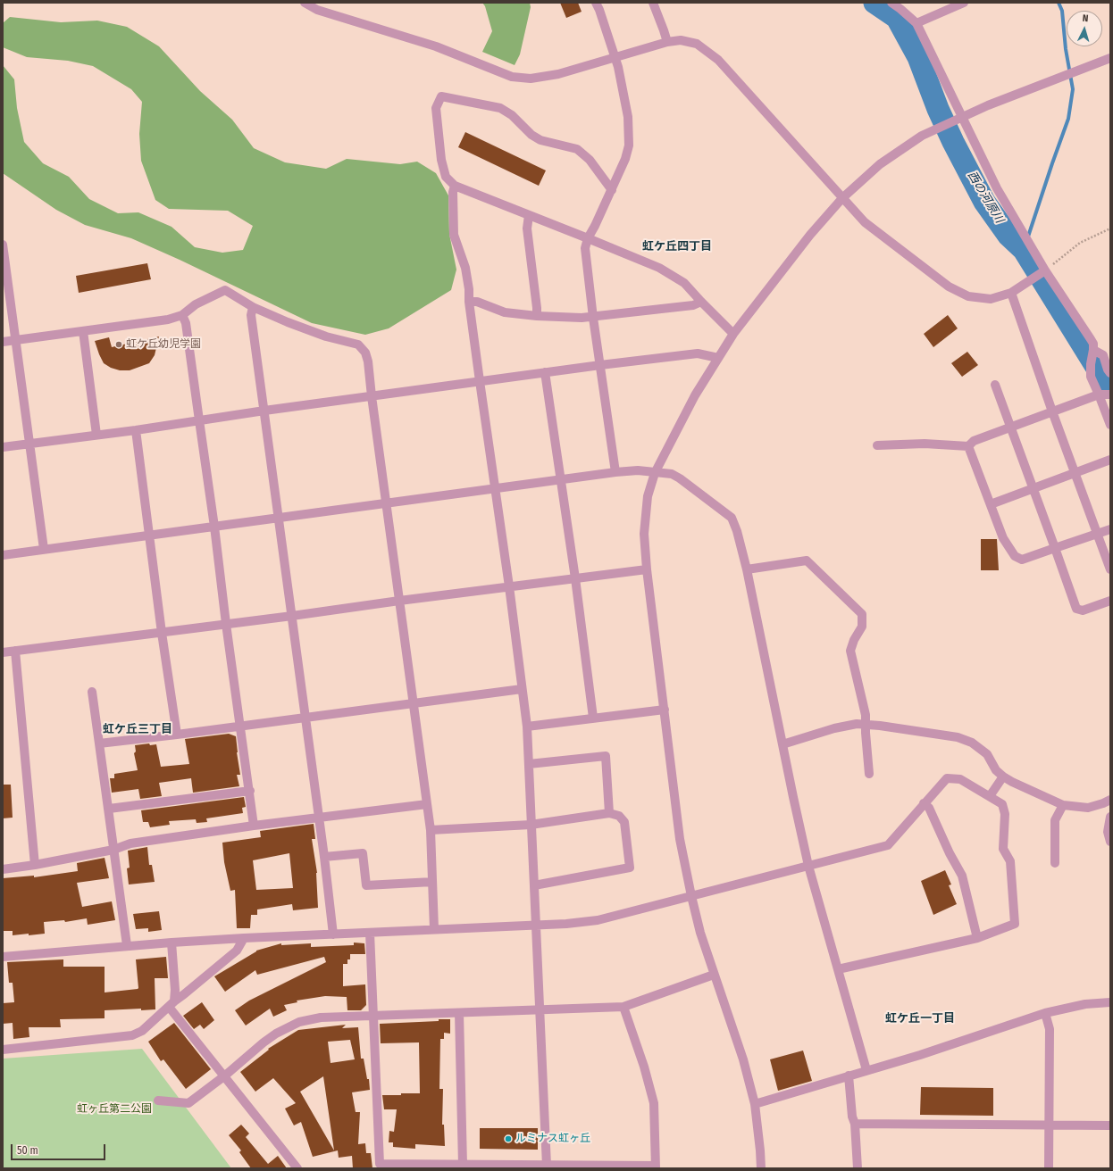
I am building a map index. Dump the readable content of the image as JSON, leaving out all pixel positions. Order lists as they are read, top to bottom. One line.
{"districts":["虹ケ丘四丁目","虹ケ丘三丁目","虹ケ丘一丁目"],"water":["西の河原川"],"parks":["虹ヶ丘第二公園"],"places":["虹ケ丘幼児学園","ルミナス虹ヶ丘"],"scale_bar":"50 m","north":"top"}
